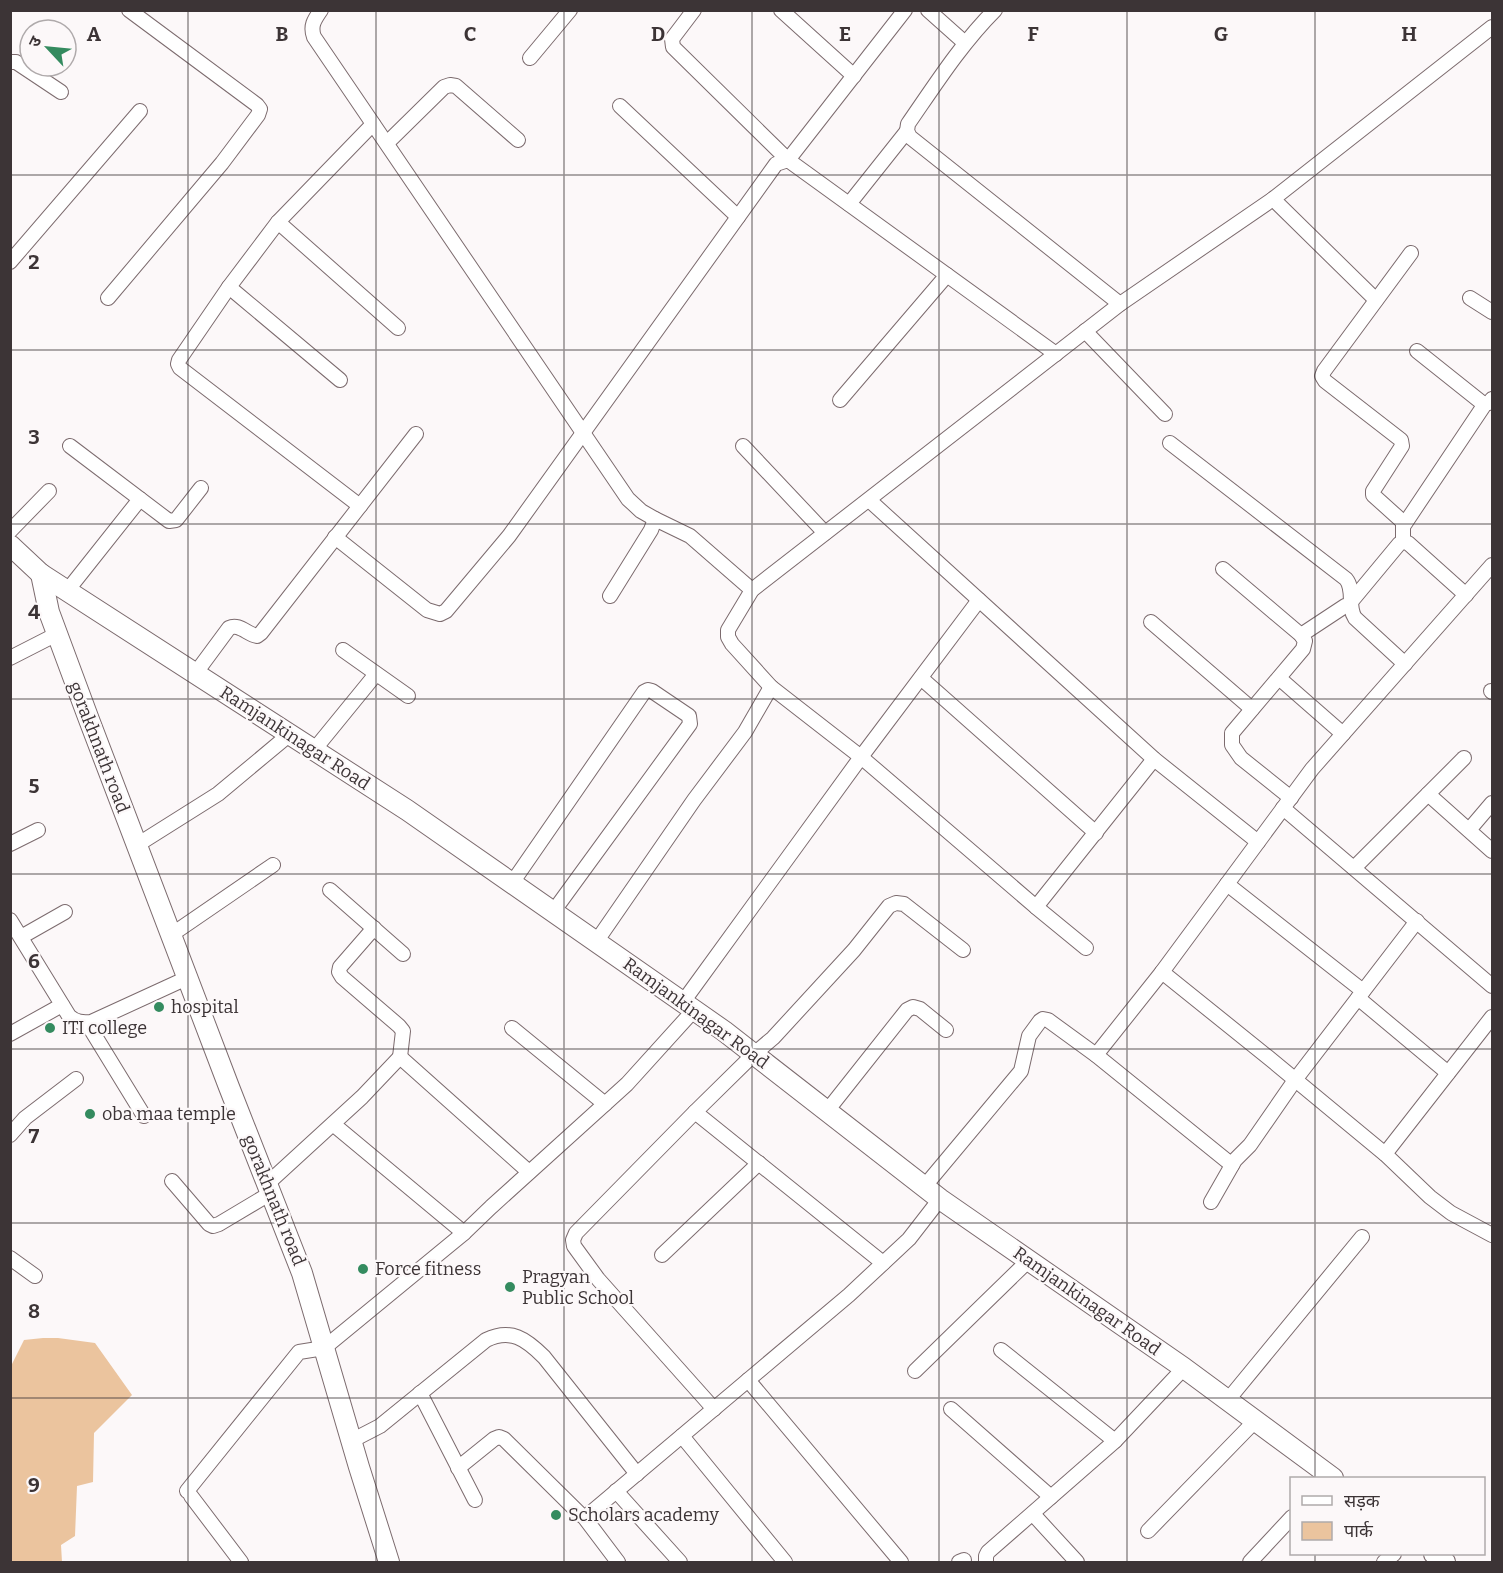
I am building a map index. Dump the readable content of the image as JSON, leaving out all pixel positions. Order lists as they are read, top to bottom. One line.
{"streets":{"street":["Ramjankinagar Road","gorakhnath road"]},"crossings":[["Ramjankinagar Road","gorakhnath road"]],"places":["hospital","ITI college","oba maa temple","Force fitness","Pragyan Public School","Scholars academy"],"legend":["सड़क","पार्क"],"north":"top left","grid":{"columns":["A","B","C","D","E","F","G","H"],"rows":["2","3","4","5","6","7","8","9"]}}
